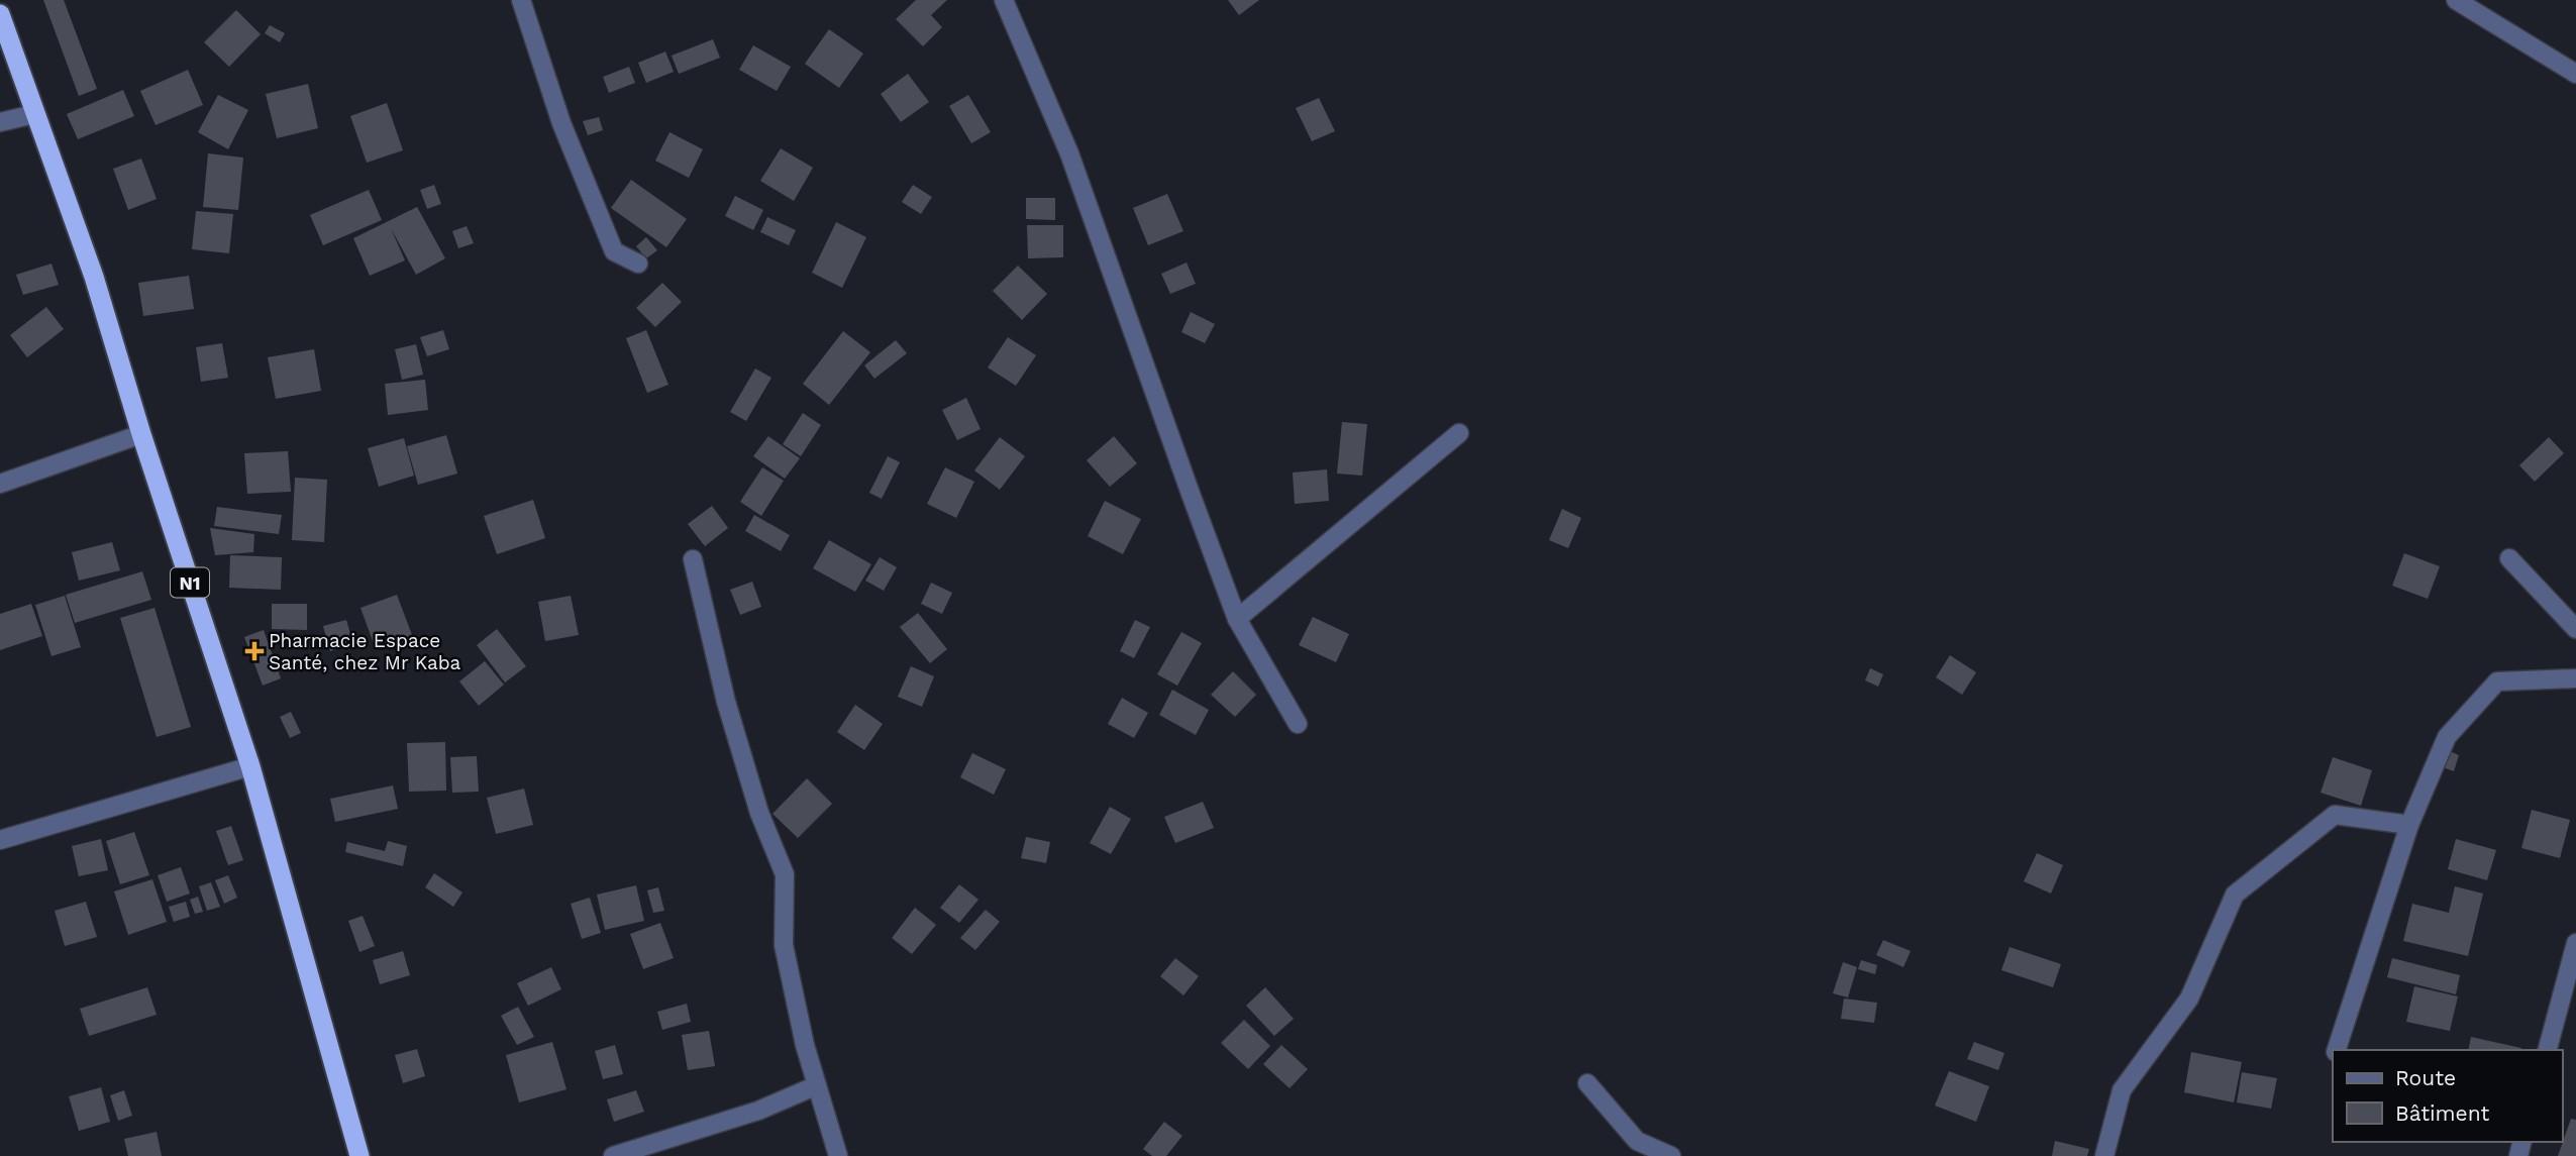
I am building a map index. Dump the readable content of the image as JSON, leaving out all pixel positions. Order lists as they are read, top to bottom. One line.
{"streets":{"highway":["N1"]},"places":{"health":["Pharmacie Espace Santé, chez Mr Kaba"]},"legend":["Route","Bâtiment"]}
